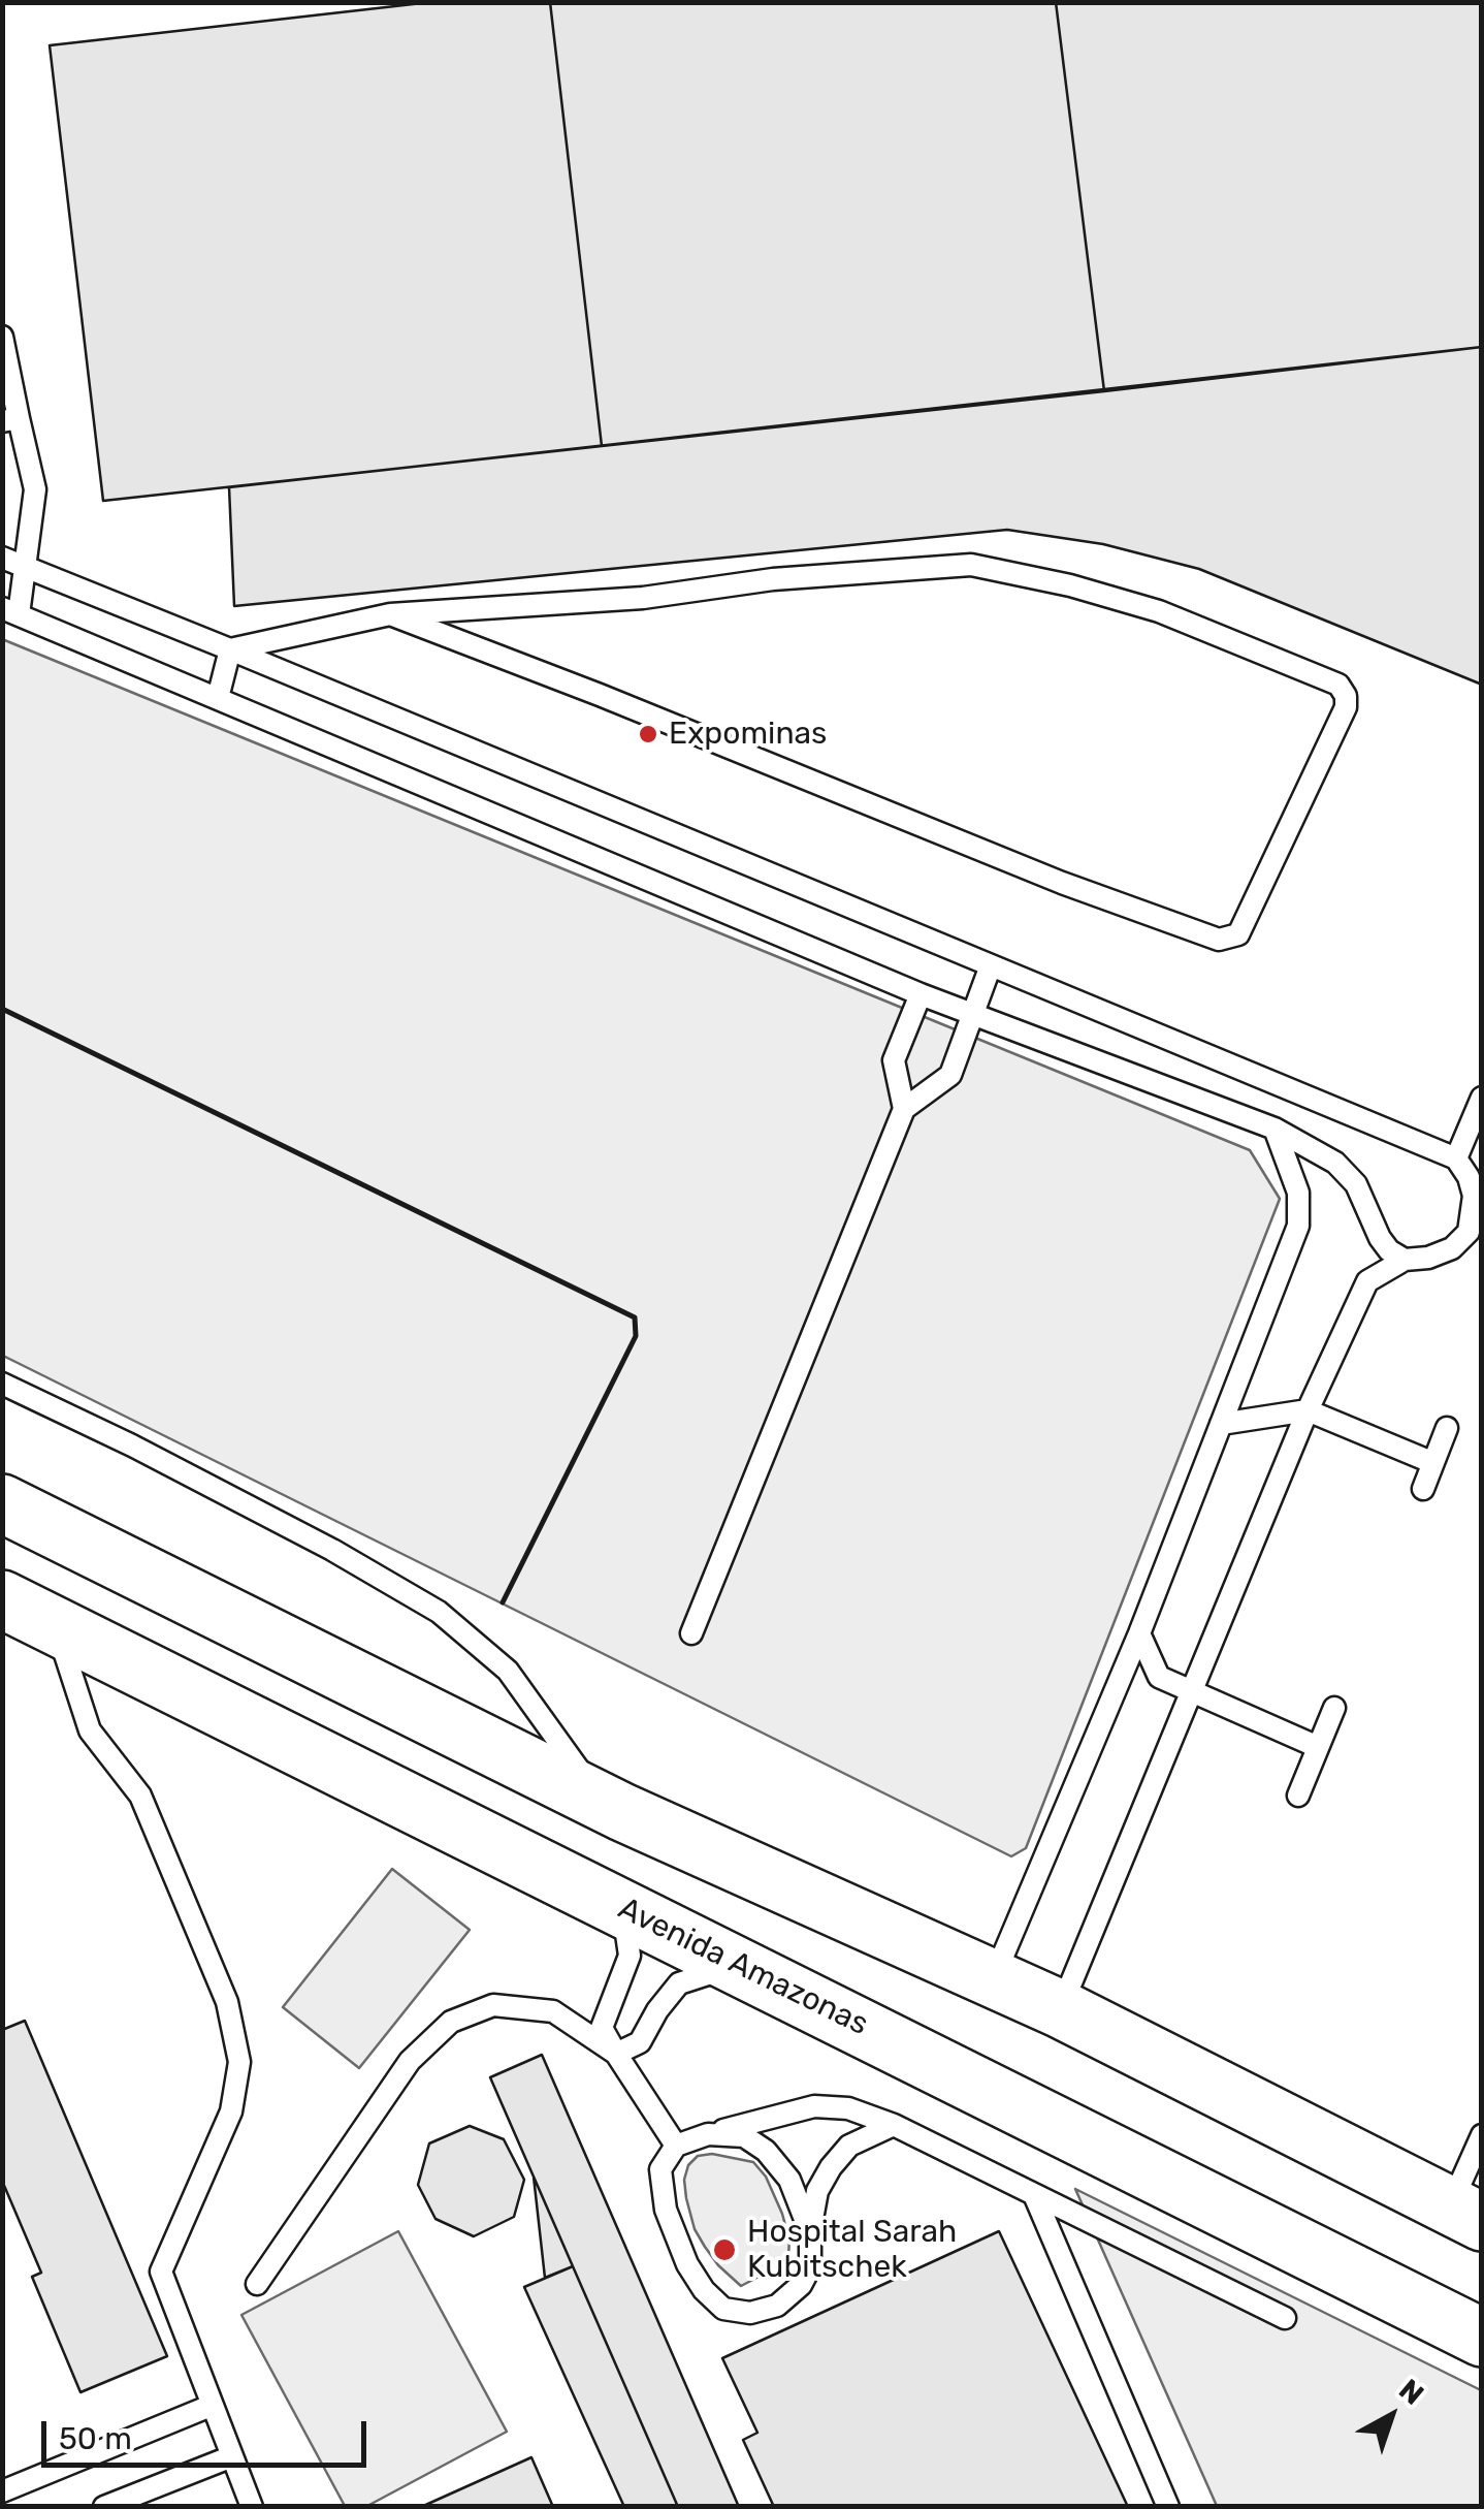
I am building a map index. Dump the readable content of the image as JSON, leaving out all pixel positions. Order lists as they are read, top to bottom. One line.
{"streets":{"main road":["Avenida Amazonas"]},"places":["Expominas","Hospital Sarah Kubitschek"],"scale_bar":"50 m","north":"top right"}
